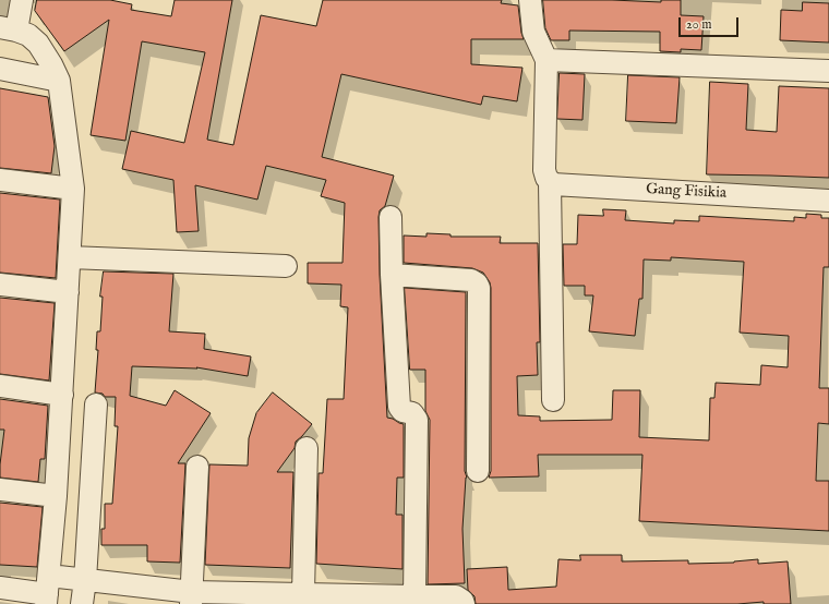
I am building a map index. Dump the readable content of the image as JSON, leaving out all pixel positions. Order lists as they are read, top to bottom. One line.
{"streets":{"street":["Gang Fisikia"]},"scale_bar":"20 m"}
